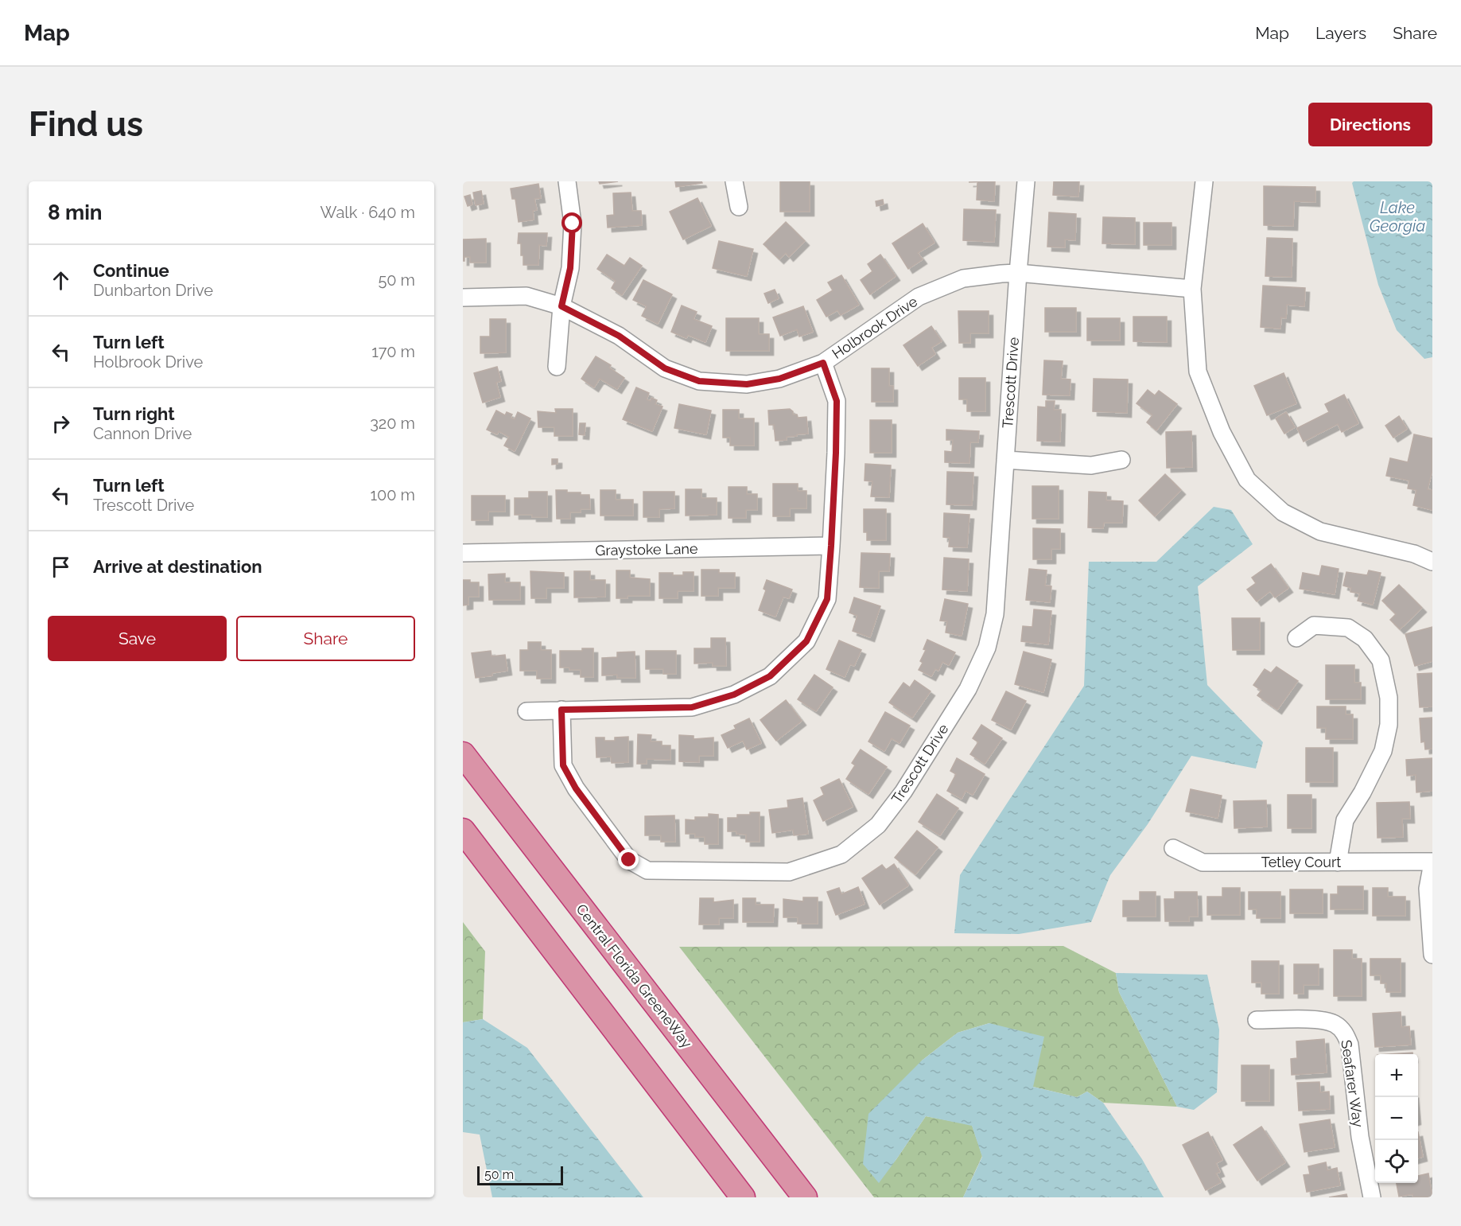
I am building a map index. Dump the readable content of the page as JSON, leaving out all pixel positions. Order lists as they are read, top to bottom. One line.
{"streets":{"highway":["Central Florida GreeneWay"],"street":["Holbrook Drive","Trescott Drive","Graystoke Lane","Tetley Court","Seafarer Way"]},"crossings":[["Holbrook Drive","Trescott Drive"]],"water":["Lake Georgia"],"scale_bar":"50 m","page":{"header":"Map","nav":["Map","Layers","Share"],"buttons":["Directions",["Save","Share"]],"title":"Find us","heading":["8 min","Walk · 640 m"],"list":[["Continue","Dunbarton Drive","50 m"],["Turn left","Holbrook Drive","170 m"],["Turn right","Cannon Drive","320 m"],["Turn left","Trescott Drive","100 m"],"Arrive at destination"],"map_buttons":["+","−"],"scale":"50 m"}}
